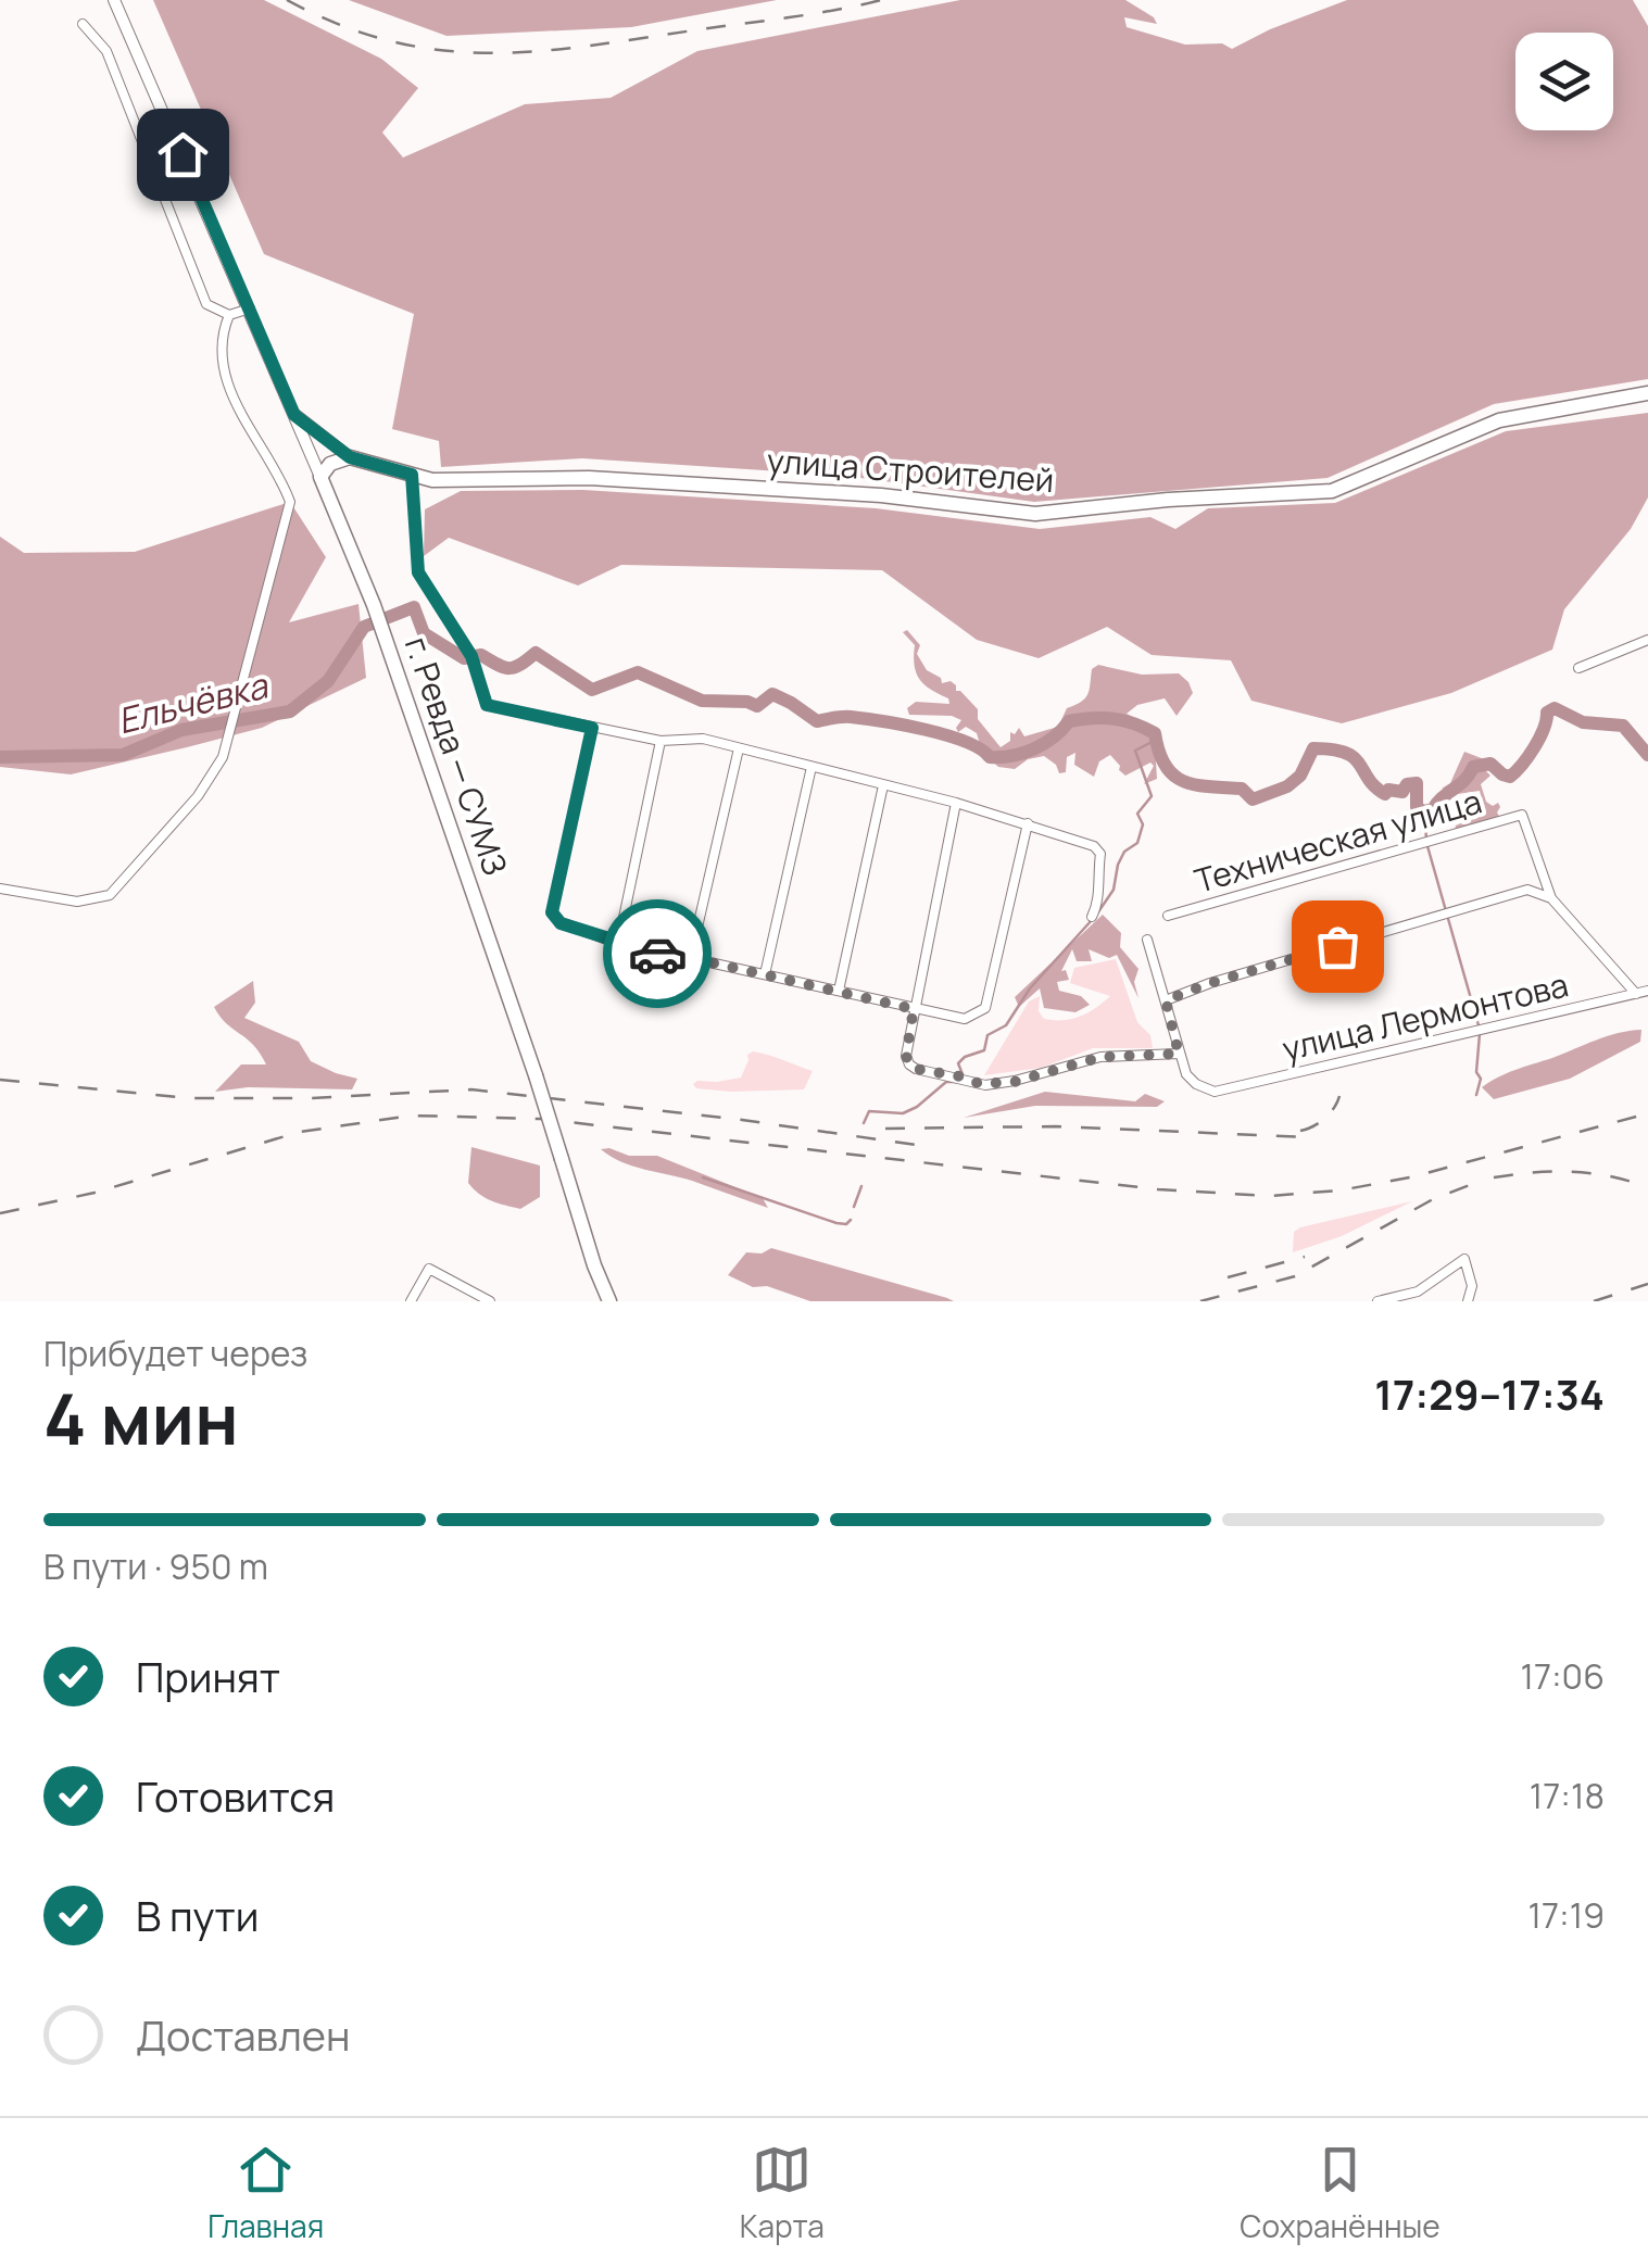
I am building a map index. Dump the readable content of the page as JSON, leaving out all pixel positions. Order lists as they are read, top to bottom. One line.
{"streets":{"main road":["улица Строителей","г. Ревда — СУМЗ"],"street":["Техническая улица","улица Лермонтова"]},"crossings":[["улица Строителей","г. Ревда — СУМЗ"]],"water":["Ельчёвка"],"page":{"heading":["4 мин","Прибудет через","17:29–17:34"],"bar":"В пути · 950 m","list":[["Принят","17:06"],["Готовится","17:18"],["В пути","17:19"],"Доставлен"],"tabs":["Главная","Карта","Сохранённые"]}}
